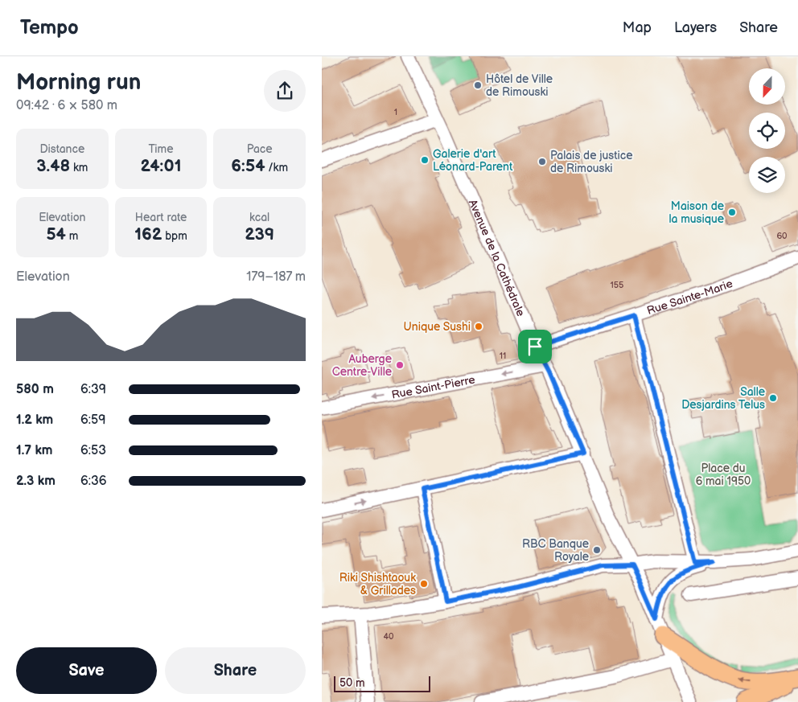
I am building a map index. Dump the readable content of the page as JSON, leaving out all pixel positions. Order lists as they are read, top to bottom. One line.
{"streets":{"street":["Avenue de la Cathédrale","Rue Sainte-Marie","Rue Saint-Pierre"]},"crossings":[["Avenue de la Cathédrale","Rue Sainte-Marie"],["Avenue de la Cathédrale","Rue Saint-Pierre"]],"parks":["Place du 6 mai 1950"],"places":["Hôtel de Ville de Rimouski","Galerie d'art Léonard-Parent","Palais de justice de Rimouski","Maison de la musique","Unique Sushi","Auberge Centre-Ville","Salle Desjardins Telus","RBC Banque Royale","Riki Shishtaouk & Grillades"],"house_numbers":["1","60","155","11","40"],"scale_bar":"50 m","north":"bottom","page":{"header":"Tempo","nav":["Map","Layers","Share"],"heading":["Morning run","09:42 · 6 × 580 m"],"stats":[["Distance","3.48 km"],["Time","24:01"],["Pace","6:54 /km"],["Elevation","54 m"],["Heart rate","162 bpm"],["kcal","239"]],"chart":["Elevation","179–187 m"],"list":[{"name":"580 m","note":"6:39"},{"name":"1.2 km","note":"6:59"},{"name":"1.7 km","note":"6:53"},{"name":"2.3 km","note":"6:36"}],"buttons":["Save","Share"],"scale":"50 m"}}
